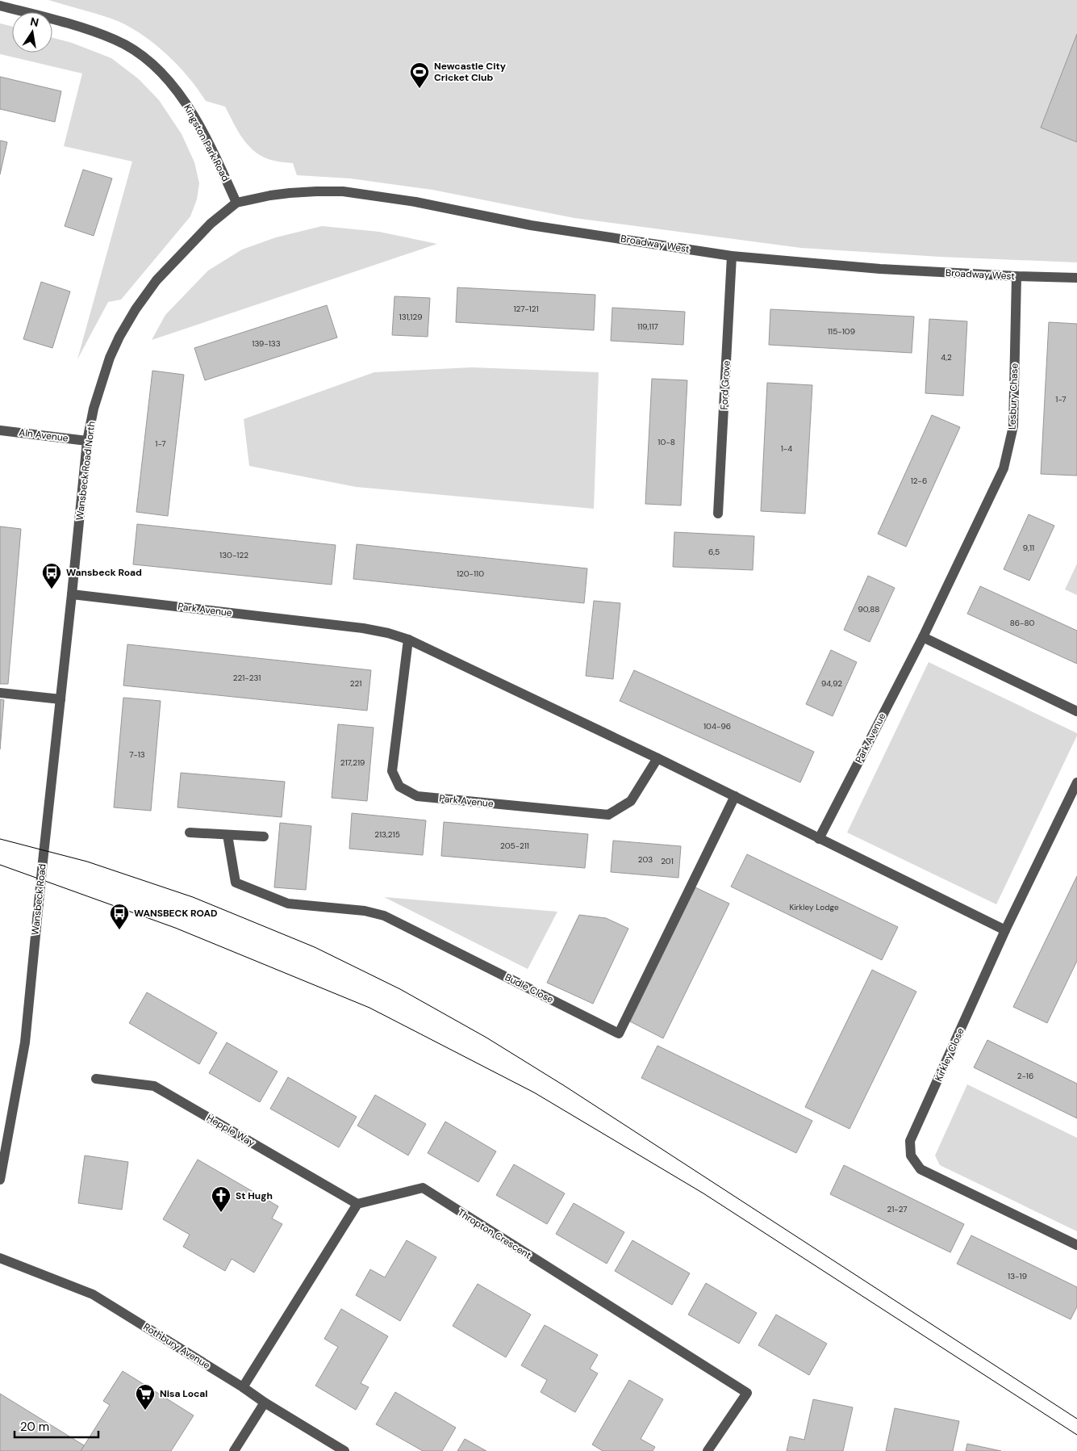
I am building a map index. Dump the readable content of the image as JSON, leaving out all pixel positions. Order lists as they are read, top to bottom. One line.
{"streets":{"street":["Kingston Park Road","Broadway West","Ford Grove","Lesbury Chase","Aln Avenue","Wansbeck Road North","Park Avenue","Wansbeck Road","Budle Close","Kirkley Close","Hepple Way","Thropton Crescent","Rothbury Avenue"]},"crossings":[["Kingston Park Road","Broadway West"],["Kingston Park Road","Wansbeck Road North"],["Broadway West","Ford Grove"],["Broadway West","Lesbury Chase"],["Broadway West","Wansbeck Road North"],["Lesbury Chase","Park Avenue"],["Aln Avenue","Wansbeck Road North"],["Wansbeck Road North","Park Avenue"],["Wansbeck Road North","Wansbeck Road"],["Park Avenue","Wansbeck Road"],["Park Avenue","Budle Close"],["Park Avenue","Kirkley Close"],["Hepple Way","Thropton Crescent"]],"places":{"sports":["Newcastle City Cricket Club"],"bus stop":["Wansbeck Road","WANSBECK ROAD"],"church":["St Hugh"],"supermarket":["Nisa Local"]},"house_numbers":["127-121","131,129","119,117","115-109","139-133","4,2","1-7","10-8","1-7","1-4","12-6","9,11","6,5","130-122","120-110","90,88","86-80","221-231","221","94,92","104-96","7-13","217,219","213,215","205-211","203","201","Kirkley Lodge","2-16","21-27","13-19"],"scale_bar":"20 m","north":"top"}
